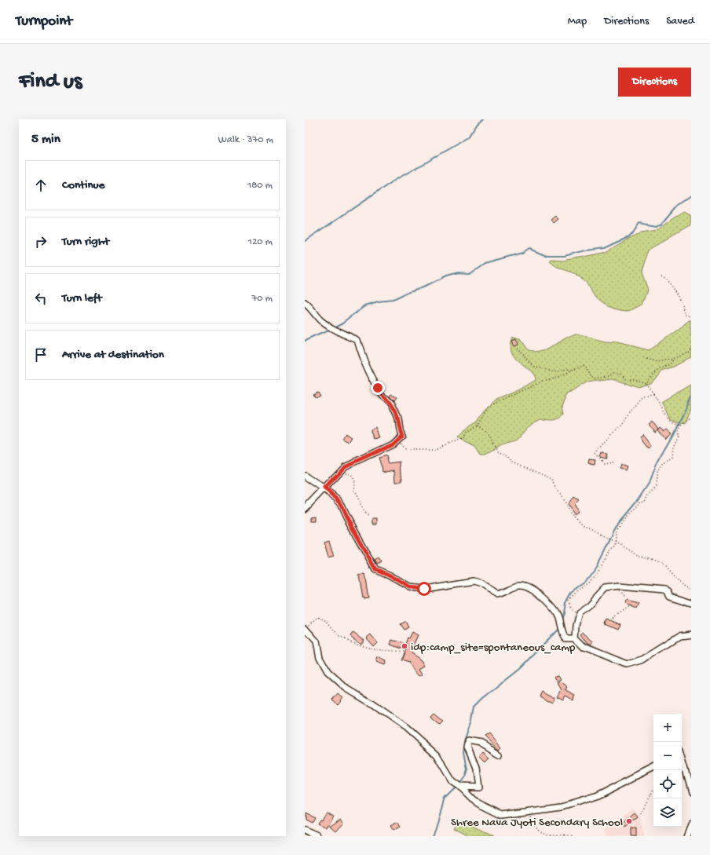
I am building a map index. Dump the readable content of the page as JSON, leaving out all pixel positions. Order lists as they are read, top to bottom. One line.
{"places":["idp:camp_site=spontaneous_camp","Shree Nava Jyoti Secondary School"],"page":{"header":"Turnpoint","nav":["Map","Directions","Saved"],"buttons":"Directions","title":"Find us","heading":["5 min","Walk · 370 m"],"list":[["Continue","180 m"],["Turn right","120 m"],["Turn left","70 m"],"Arrive at destination"],"map_buttons":["+","−"]}}
